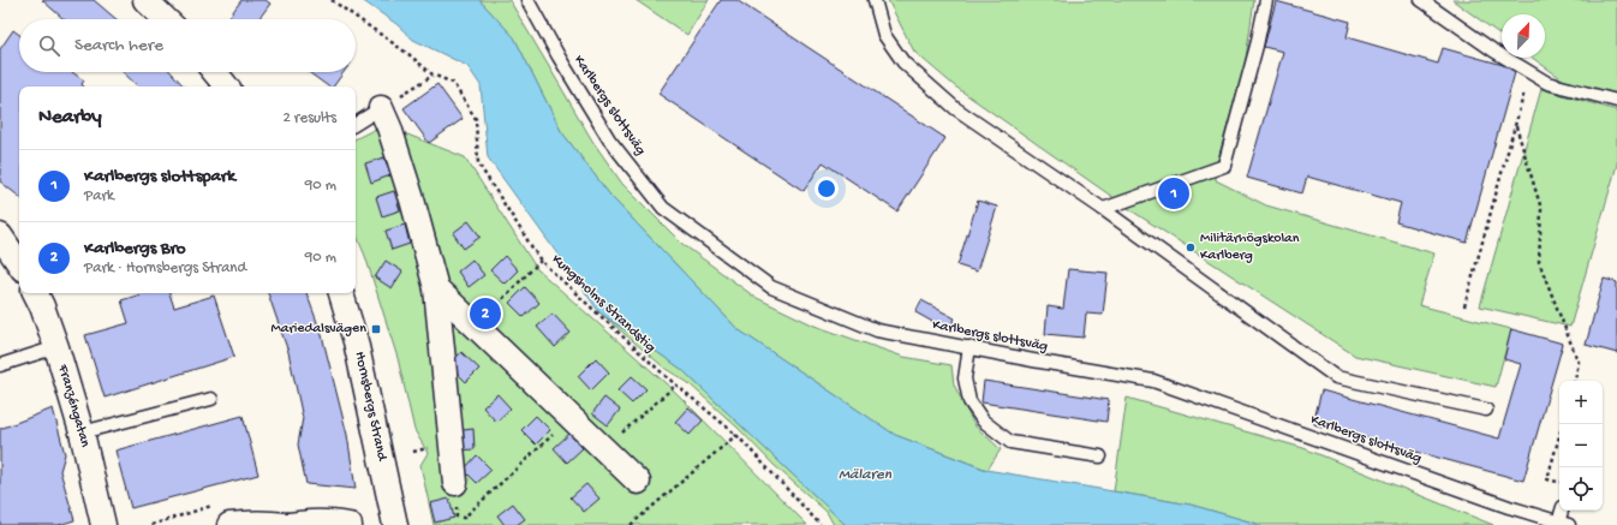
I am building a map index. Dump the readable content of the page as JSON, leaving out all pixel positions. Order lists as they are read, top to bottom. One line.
{"streets":{"street":["Franzéngatan","Hornsbergs Strand"],"lane":["Karlbergs slottsväg"],"path":["Kungsholms Strandstig"]},"water":["Mälaren"],"places":{"other":["Militärhögskolan Karlberg"],"transit":["Mariedalsvägen"]},"north":"top right","page":{"search":"Search here","heading":["Nearby","2 results"],"list":[{"mark":"1","name":"Karlbergs slottspark","note":"Park","value":"90 m"},{"mark":"2","name":"Karlbergs Bro","note":"Park · Hornsbergs Strand","value":"90 m"}],"pins":["1","2"],"map_buttons":["+","−"]}}
